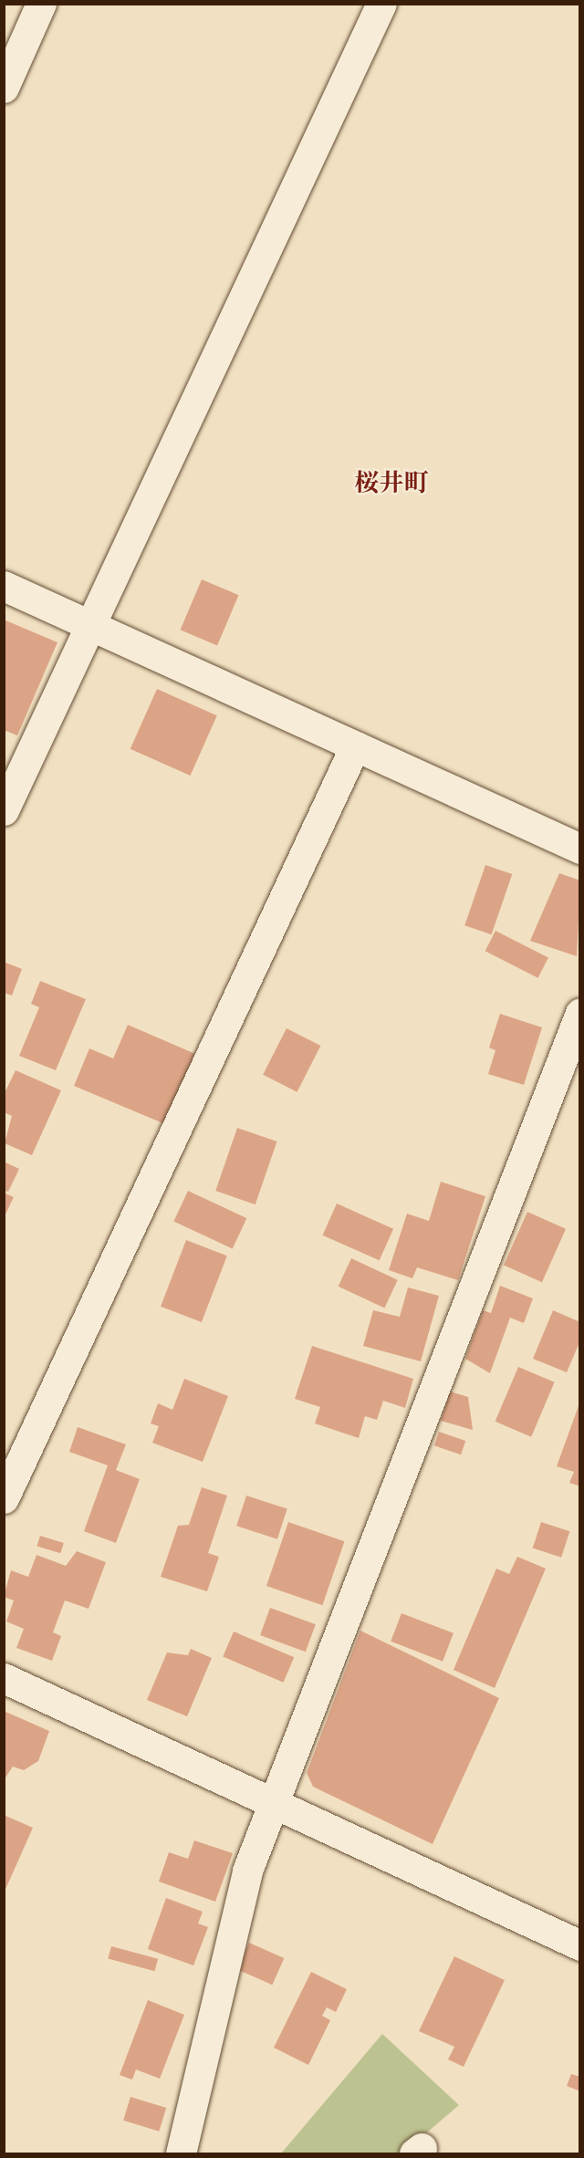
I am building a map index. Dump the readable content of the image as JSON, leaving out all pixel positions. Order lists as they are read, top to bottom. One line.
{"districts":["桜井町"]}
